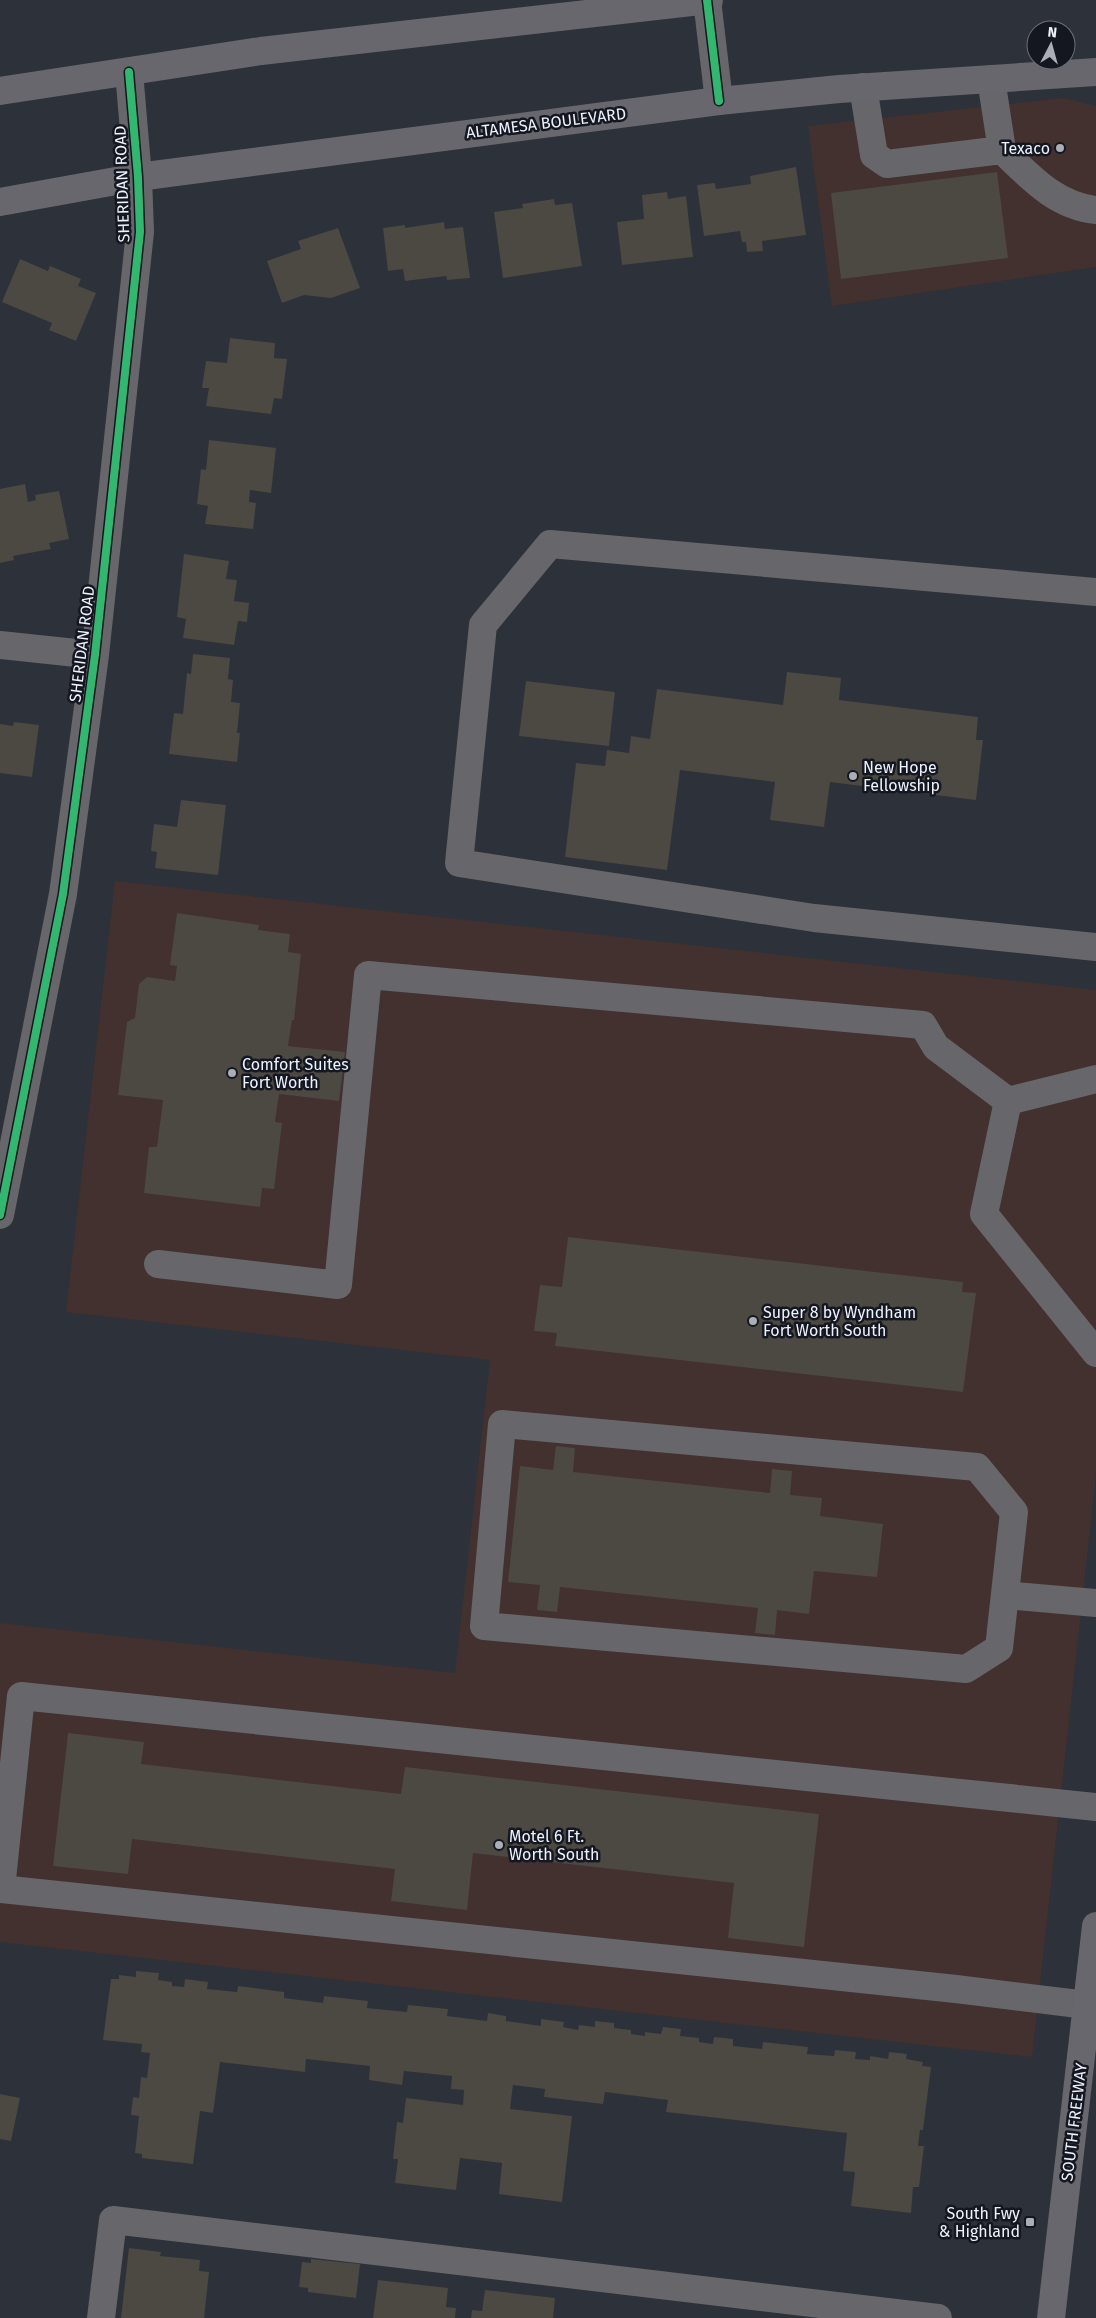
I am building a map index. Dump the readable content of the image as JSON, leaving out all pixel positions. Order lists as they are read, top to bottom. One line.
{"streets":{"main road":["ALTAMESA BOULEVARD","SOUTH FREEWAY"],"street":["SHERIDAN ROAD"]},"crossings":[["ALTAMESA BOULEVARD","SHERIDAN ROAD"]],"places":{"other":["Texaco","New Hope Fellowship","Comfort Suites Fort Worth","Super 8 by Wyndham Fort Worth South","Motel 6 Ft. Worth South"],"transit":["South Fwy & Highland"]},"north":"top"}
